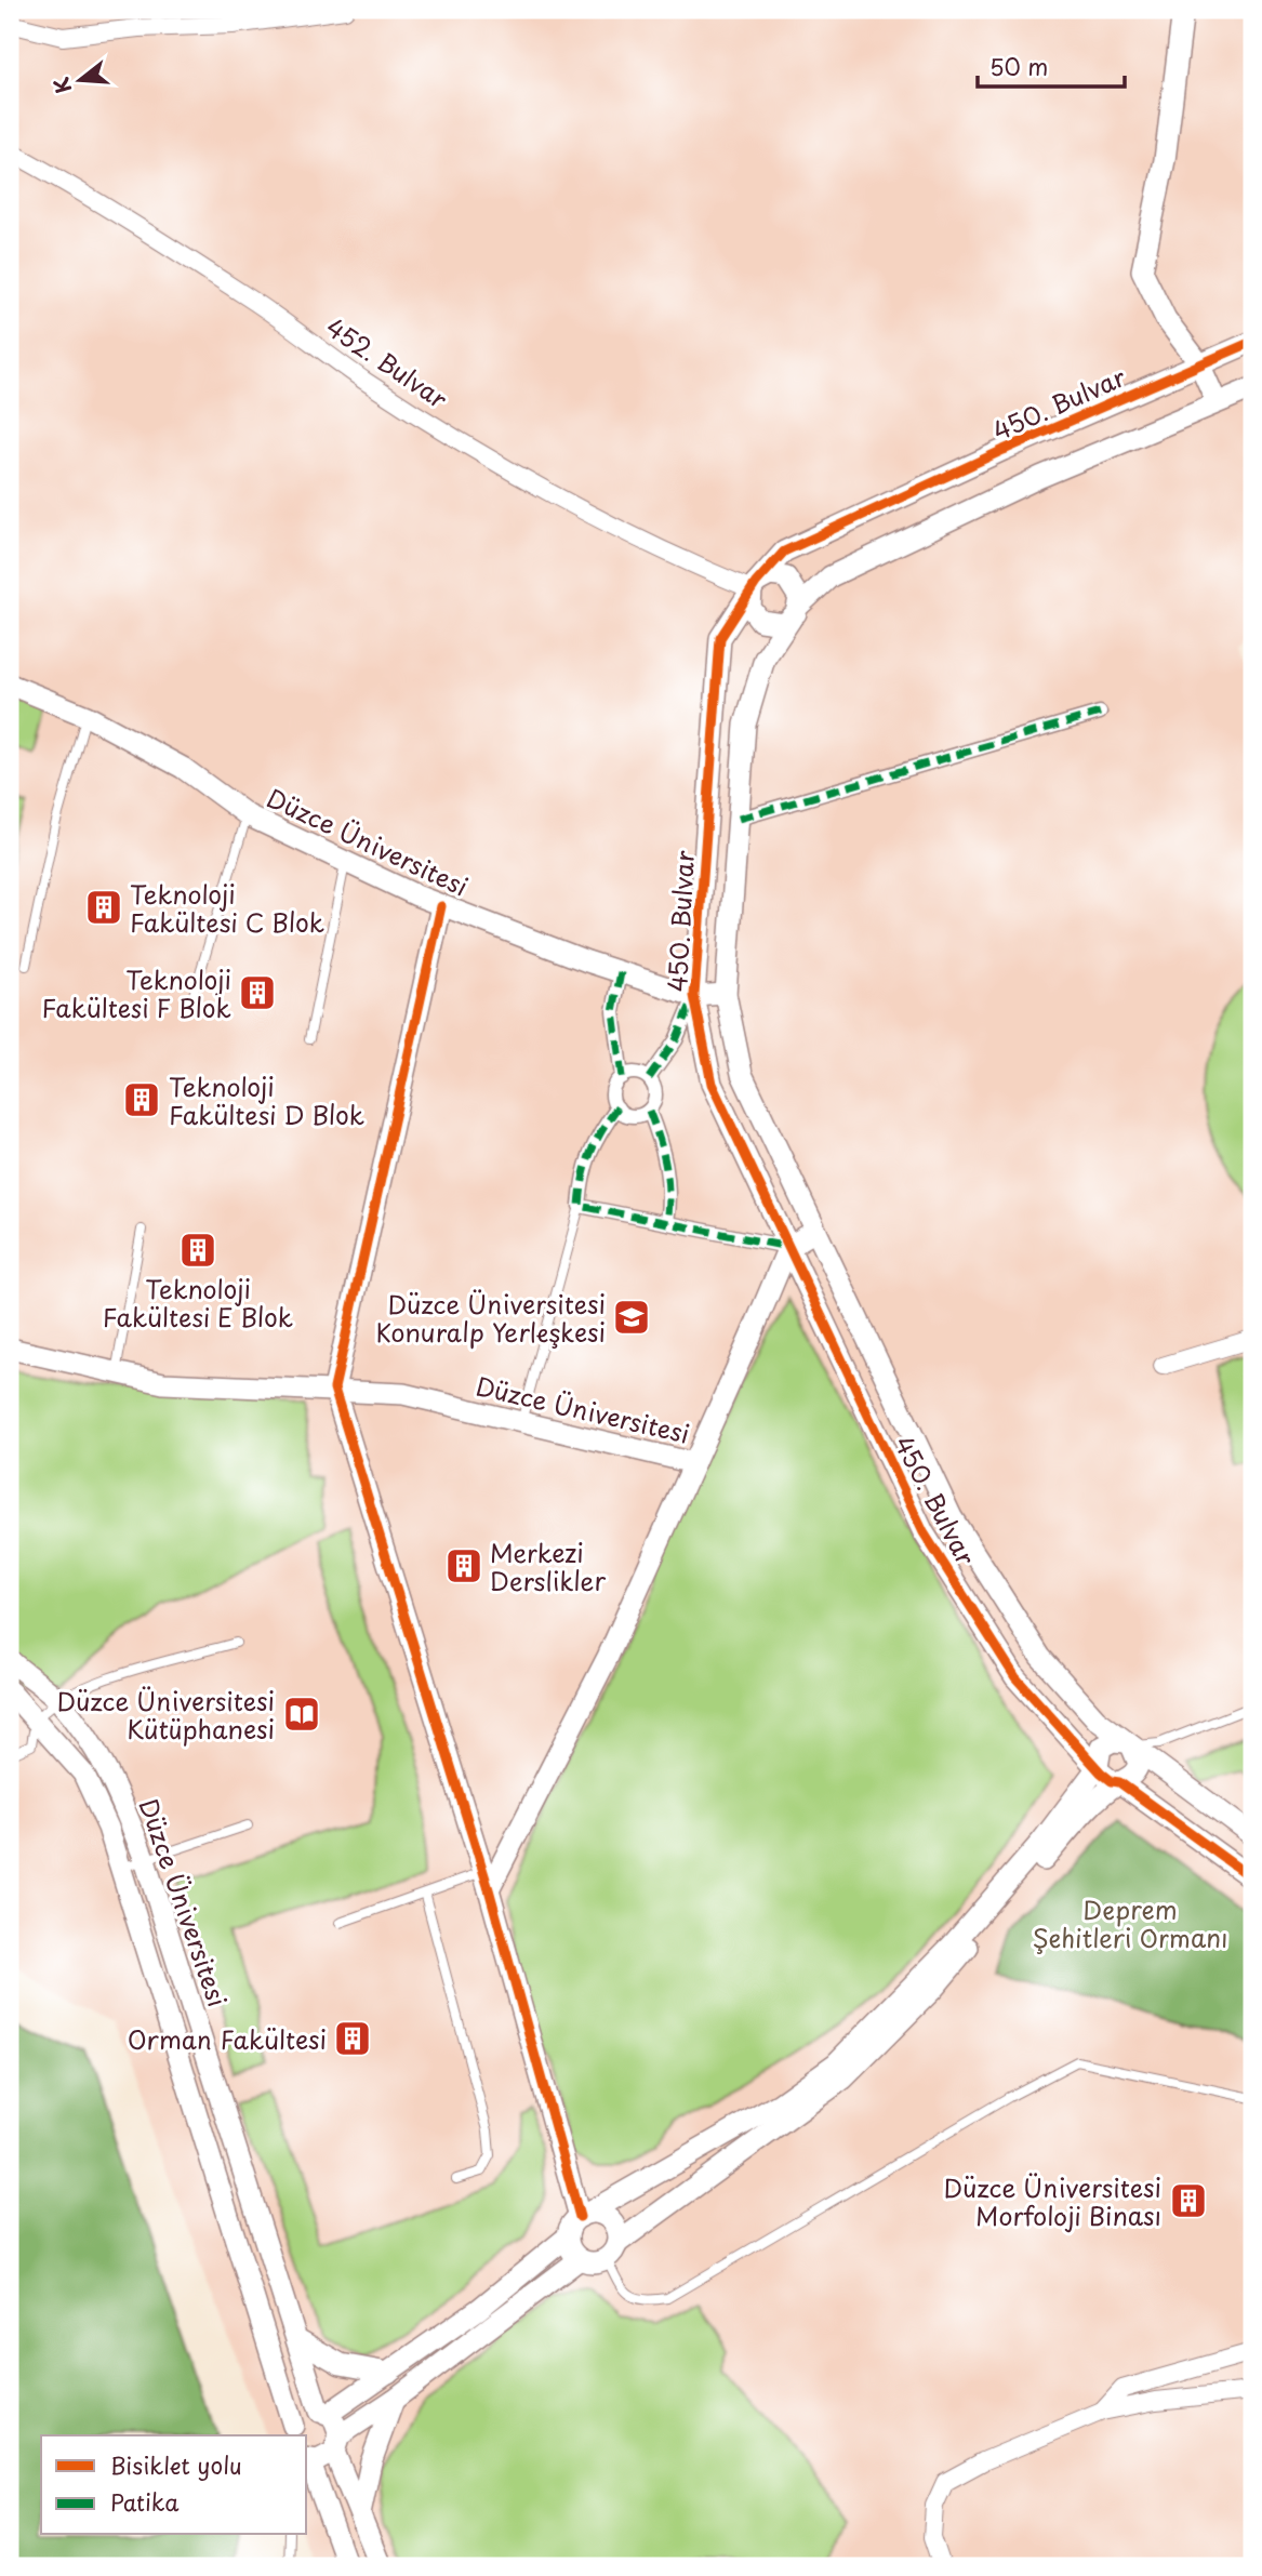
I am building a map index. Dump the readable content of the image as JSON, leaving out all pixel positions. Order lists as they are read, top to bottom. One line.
{"streets":{"street":["452. Bulvar","450. Bulvar","Düzce Üniversitesi"]},"crossings":[["452. Bulvar","450. Bulvar"],["450. Bulvar","Düzce Üniversitesi"]],"parks":["Deprem Şehitleri Ormanı"],"places":{"building":["Teknoloji Fakültesi C Blok","Teknoloji Fakültesi F Blok","Teknoloji Fakültesi D Blok","Teknoloji Fakültesi E Blok","Merkezi Derslikler","Orman Fakültesi","Düzce Üniversitesi Morfoloji Binası"],"school or university":["Düzce Üniversitesi Konuralp Yerleşkesi"],"library":["Düzce Üniversitesi Kütüphanesi"]},"legend":["Bisiklet yolu","Patika"],"scale_bar":"50 m","north":"left"}
